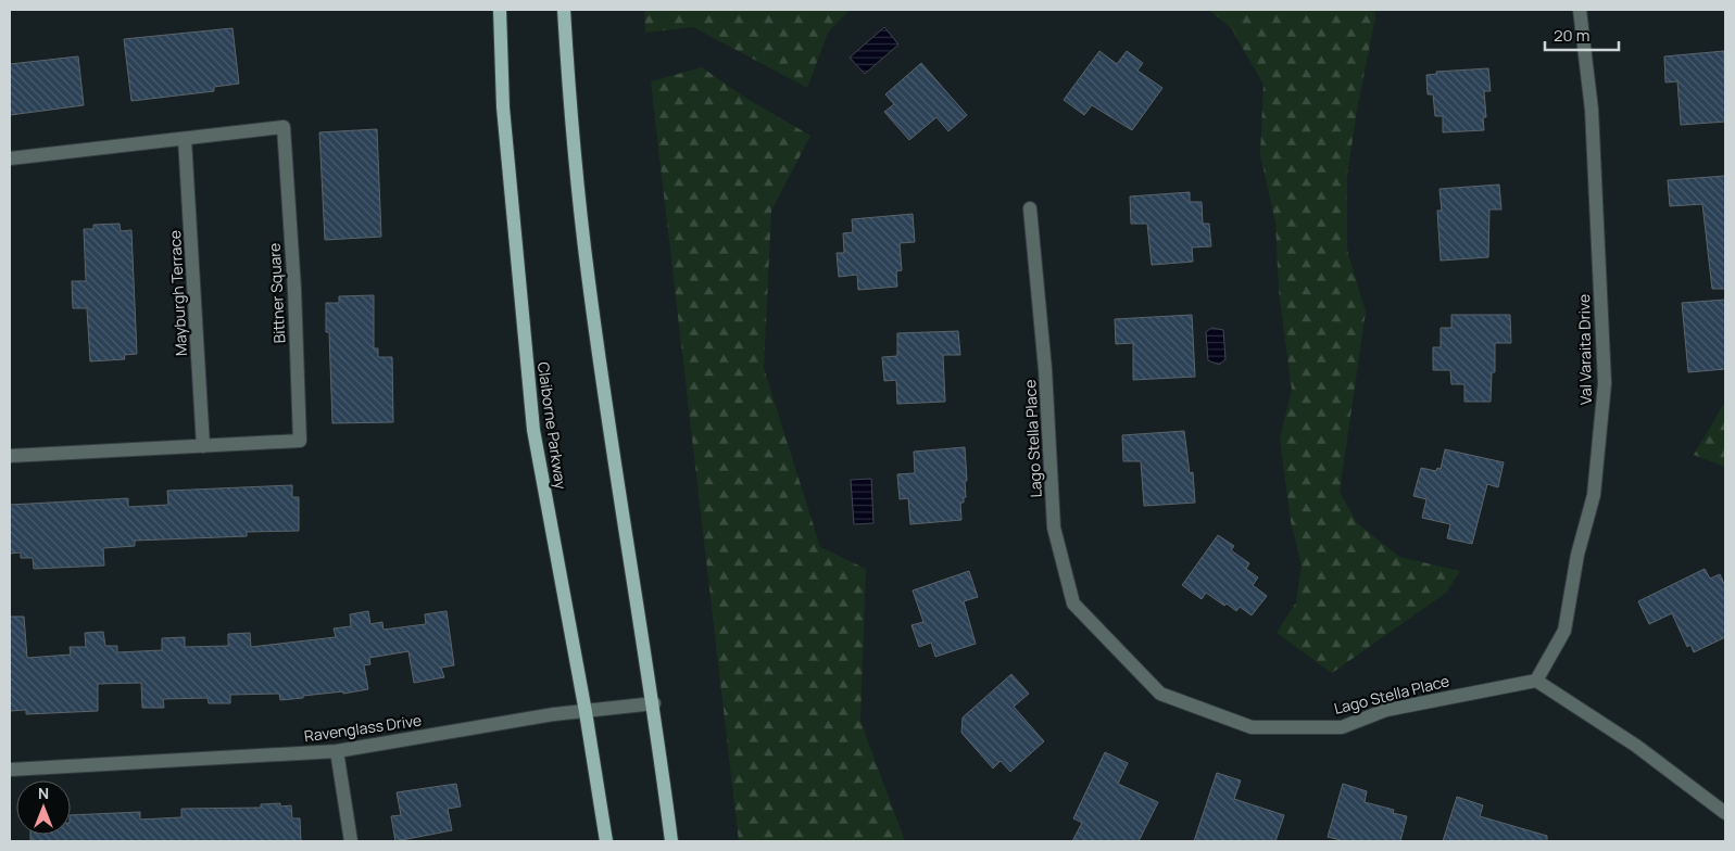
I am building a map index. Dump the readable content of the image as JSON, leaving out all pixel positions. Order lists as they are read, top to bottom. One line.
{"streets":{"main road":["Claiborne Parkway"],"street":["Mayburgh Terrace","Bittner Square","Val Varaita Drive","Lago Stella Place","Ravenglass Drive"]},"crossings":[["Mayburgh Terrace","Bittner Square"],["Val Varaita Drive","Lago Stella Place"],["Claiborne Parkway","Ravenglass Drive"]],"scale_bar":"20 m","north":"top"}
